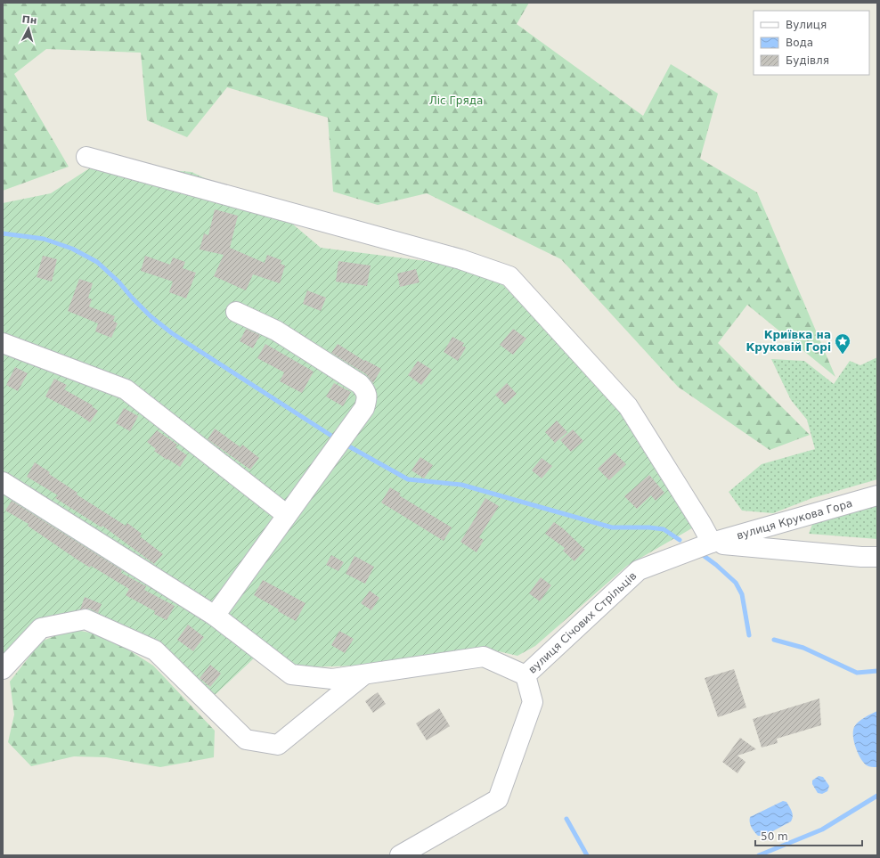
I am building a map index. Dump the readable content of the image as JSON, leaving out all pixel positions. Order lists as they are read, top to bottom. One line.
{"streets":{"street":["вулиця Крукова Гора","вулиця Січових Стрільців"]},"crossings":[["вулиця Крукова Гора","вулиця Січових Стрільців"]],"parks":["Ліс Гряда"],"places":{"place":["Криївка на Круковій Горі"]},"legend":["Вулиця","Вода","Будівля"],"scale_bar":"50 m","north":"top"}
